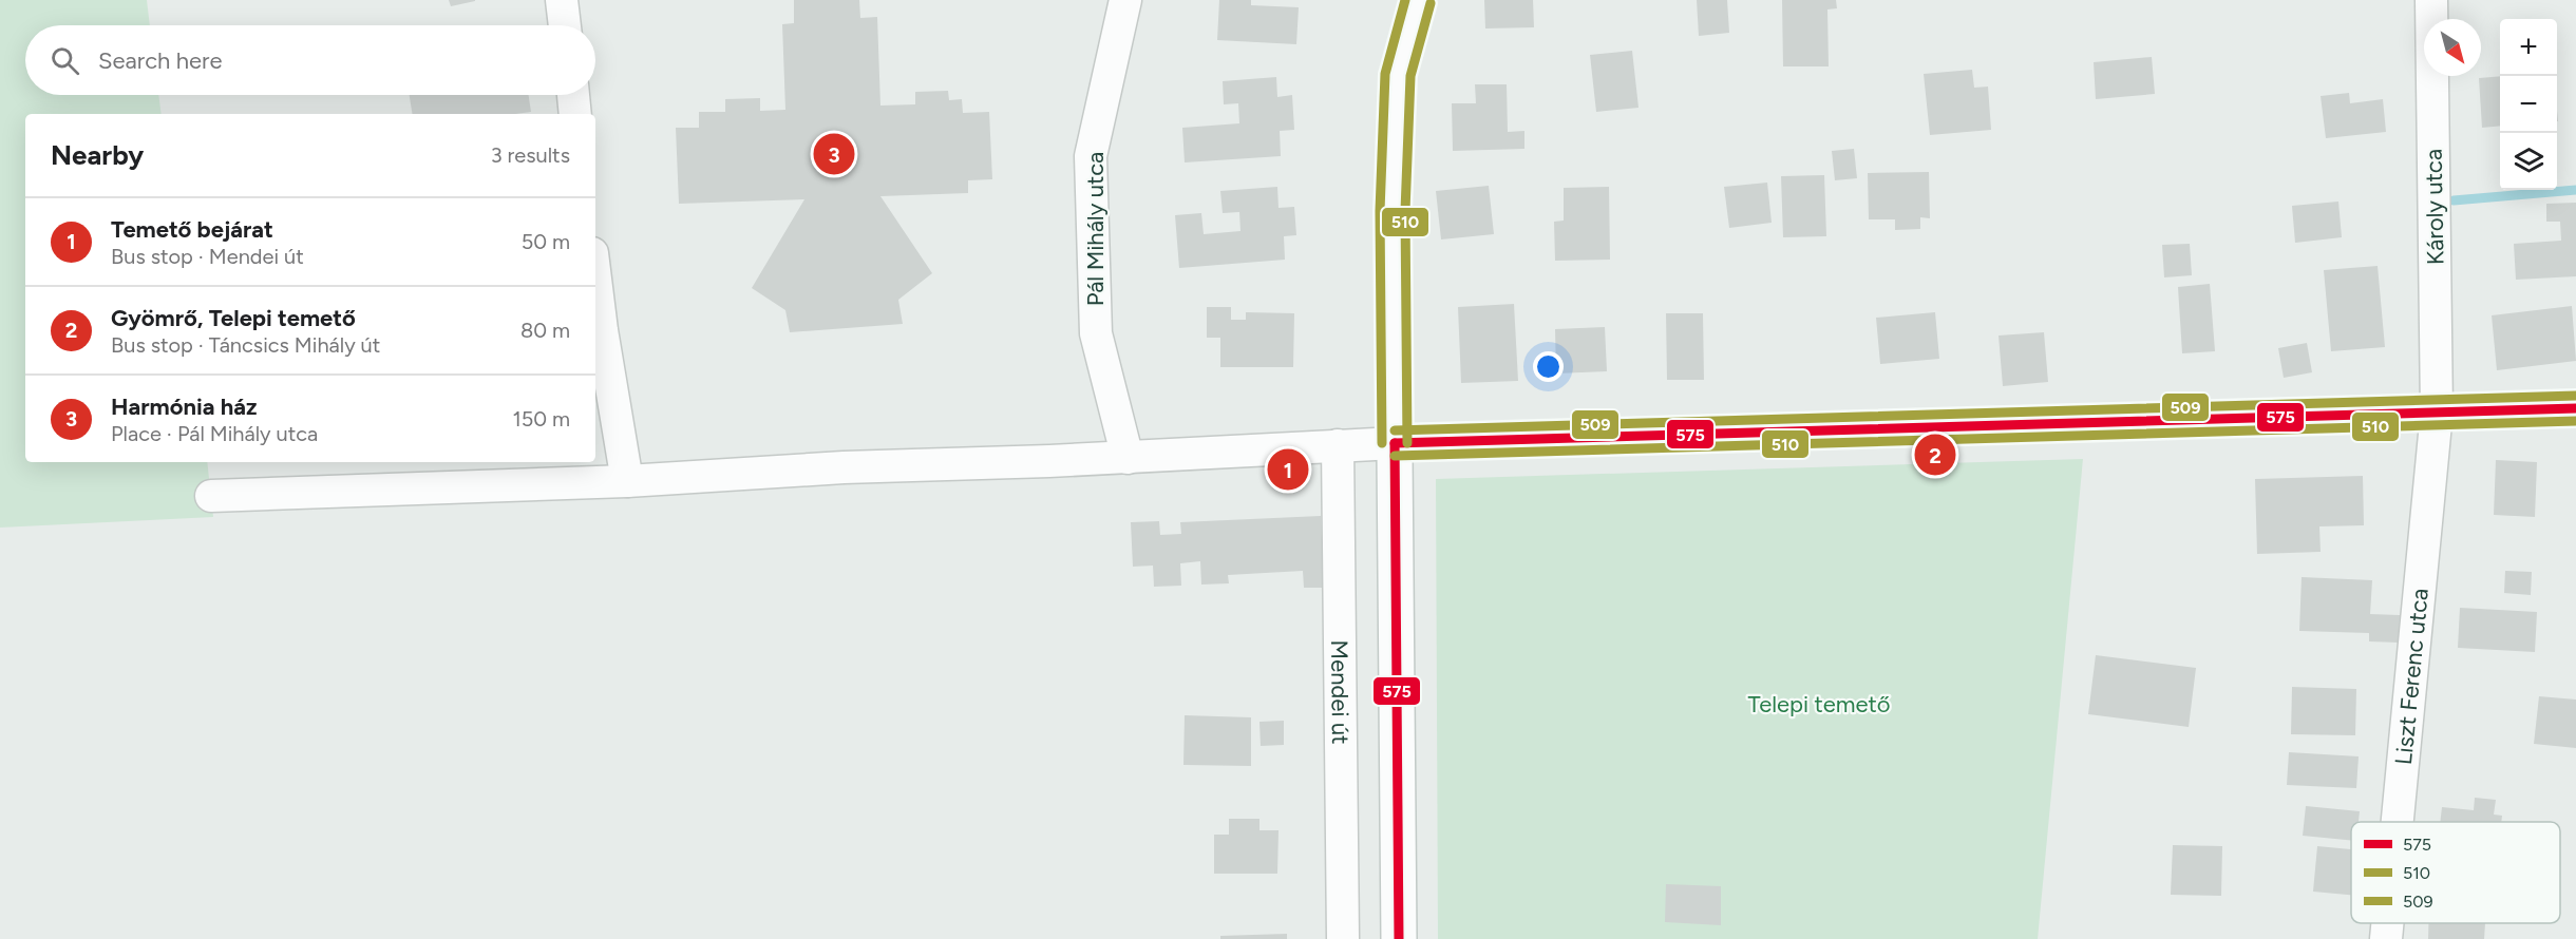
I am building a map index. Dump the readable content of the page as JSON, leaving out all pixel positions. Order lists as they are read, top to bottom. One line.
{"streets":{"street":["Károly utca","Pál Mihály utca","Liszt Ferenc utca","Mendei út"]},"crossings":[["Károly utca","Liszt Ferenc utca"]],"parks":["Telepi temető"],"lines":["transit line 509","transit line 510","transit line 575"],"legend":["575","510","509"],"north":"bottom right","page":{"map_buttons":["+","−"],"search":"Search here","heading":["Nearby","3 results"],"pins":["3","2","1"],"list":[{"mark":"1","name":"Temető bejárat","note":"Bus stop · Mendei út","value":"50 m"},{"mark":"2","name":"Gyömrő, Telepi temető","note":"Bus stop · Táncsics Mihály út","value":"80 m"},{"mark":"3","name":"Harmónia ház","note":"Place · Pál Mihály utca","value":"150 m"}]}}
